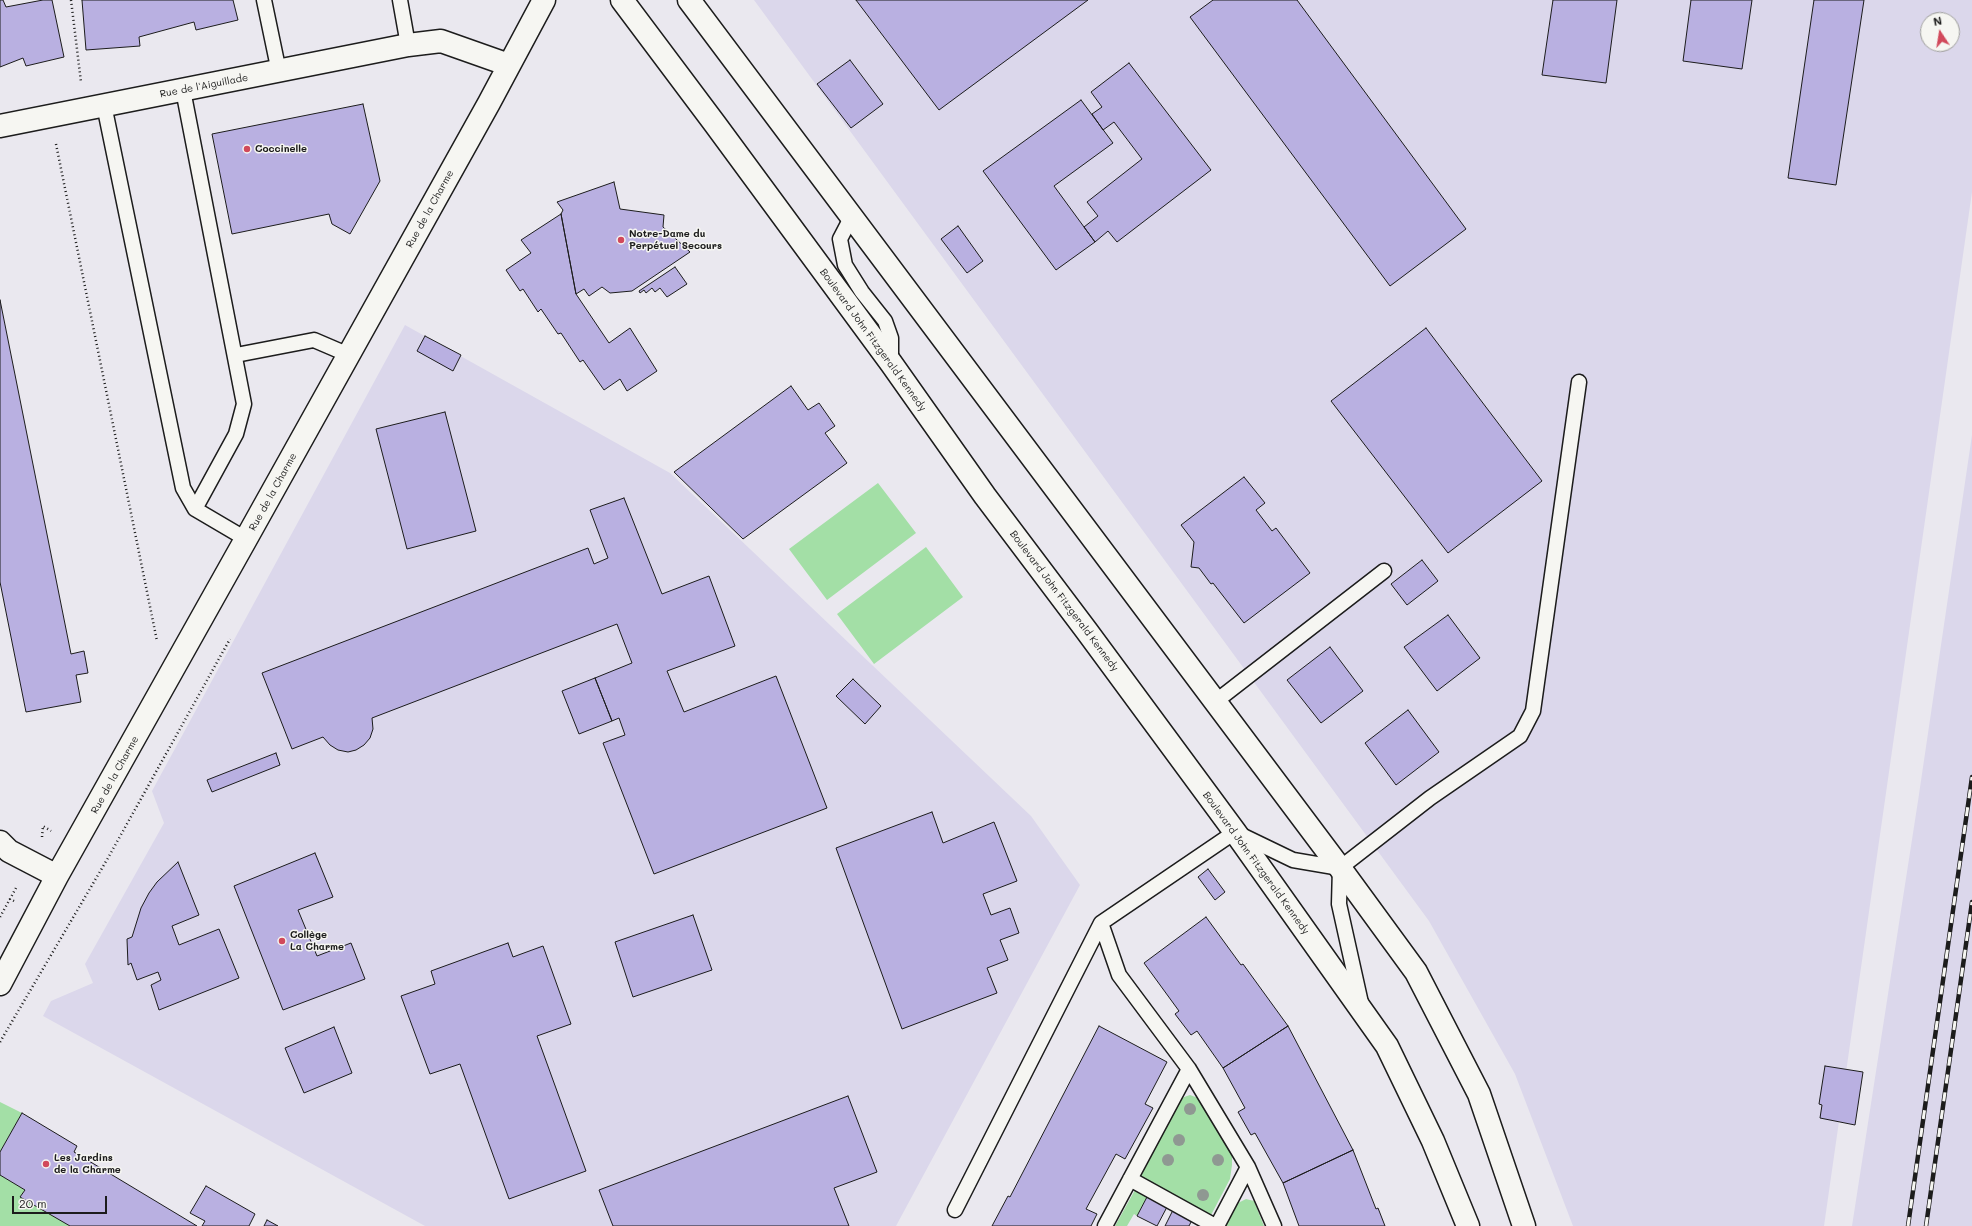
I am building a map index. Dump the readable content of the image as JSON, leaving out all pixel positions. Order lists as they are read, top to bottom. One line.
{"streets":{"main road":["Rue de l'Aiguillade","Rue de la Charme","Boulevard John Fitzgerald Kennedy"]},"crossings":[["Rue de l'Aiguillade","Rue de la Charme"]],"places":["Coccinelle","Notre-Dame du Perpétuel Secours","Collège La Charme","Les Jardins de la Charme"],"scale_bar":"20 m","north":"top"}
